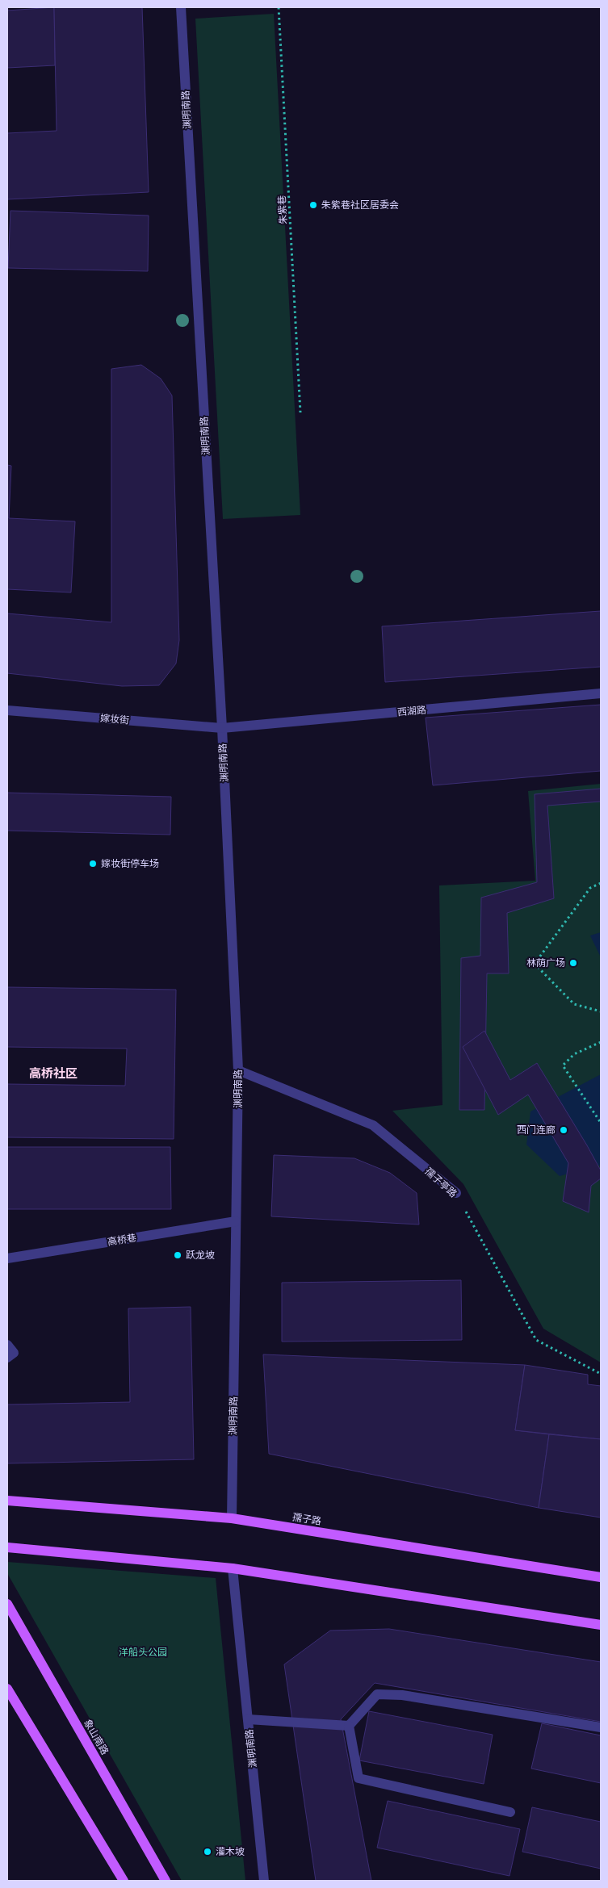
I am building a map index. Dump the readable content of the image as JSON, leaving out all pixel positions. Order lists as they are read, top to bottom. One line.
{"streets":{"main road":["孺子路","象山南路"],"street":["渊明南路","西湖路","嫁妆街","孺子亭路","高桥巷"],"path":["朱紫巷"]},"crossings":[["渊明南路","西湖路"],["渊明南路","嫁妆街"],["渊明南路","孺子亭路"],["渊明南路","高桥巷"],["渊明南路","孺子路"],["西湖路","嫁妆街"]],"districts":["高桥社区"],"parks":["洋船头公园"],"places":["朱紫巷社区居委会","嫁妆街停车场","林荫广场","西门连廊","跃龙坡","灌木坡"]}
